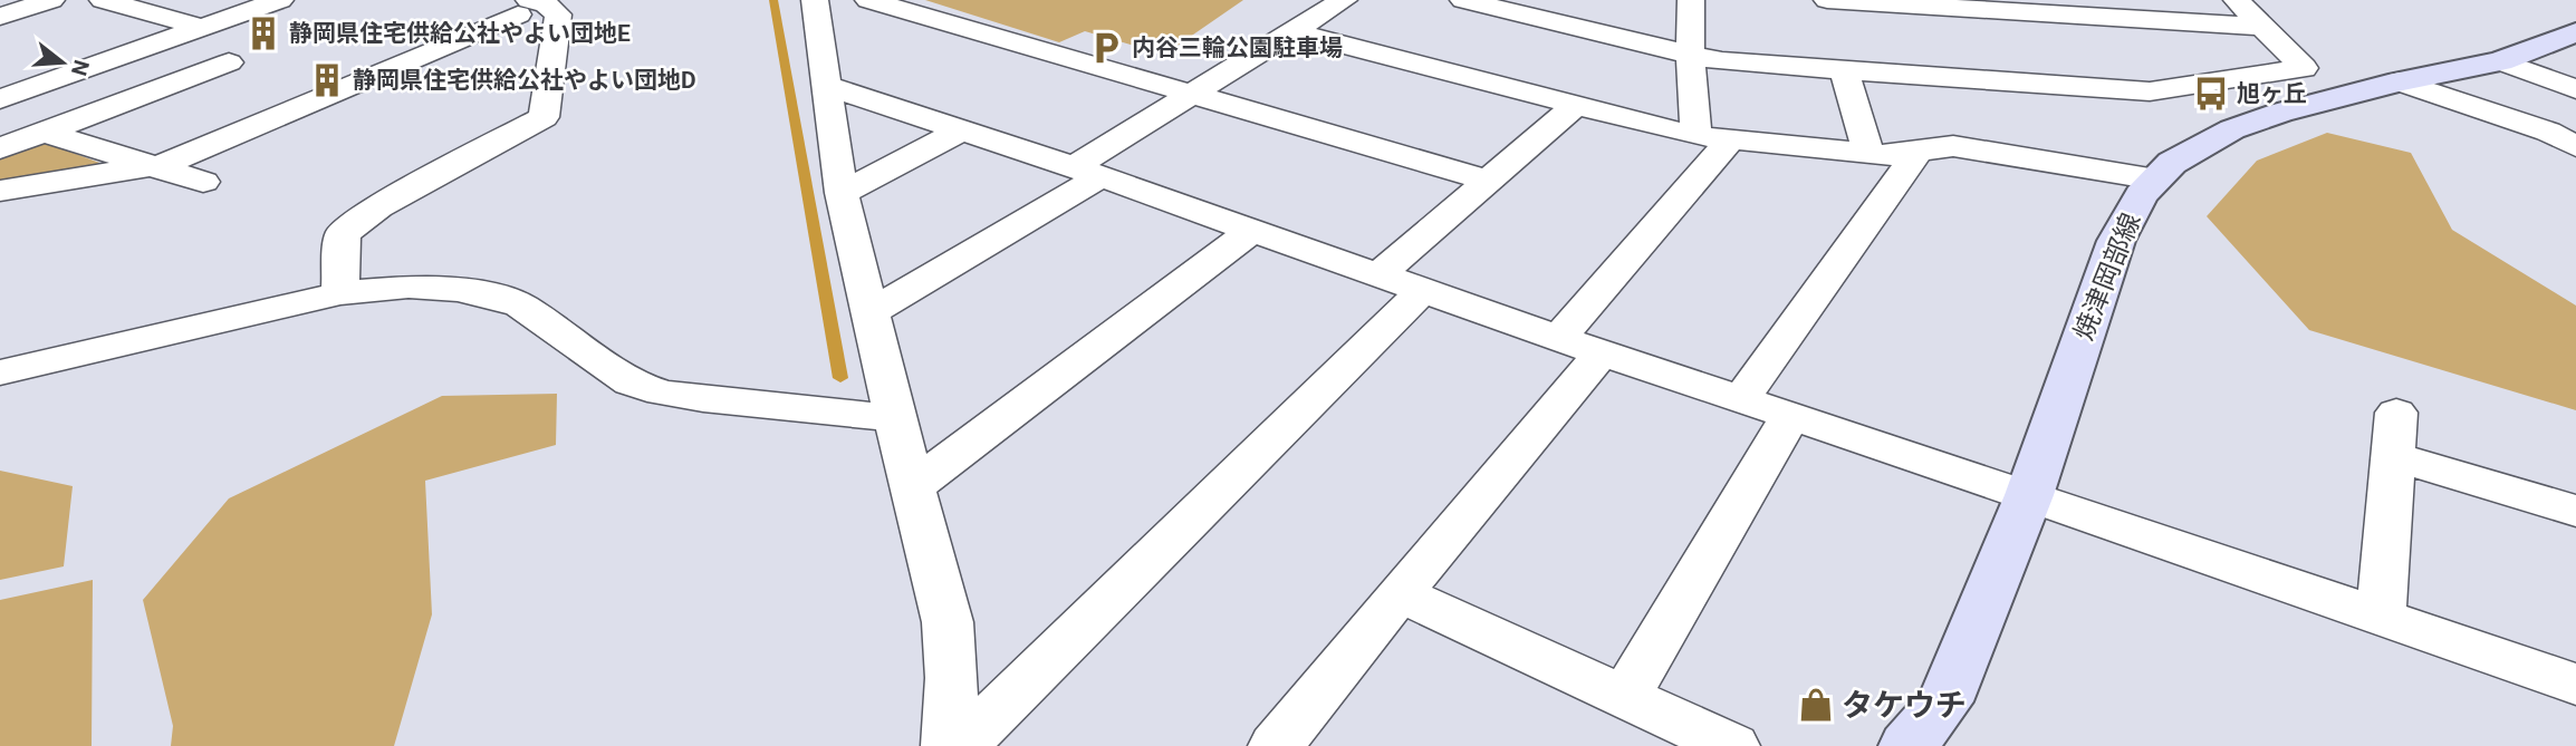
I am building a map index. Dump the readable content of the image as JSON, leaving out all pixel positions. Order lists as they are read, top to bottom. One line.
{"streets":{"main road":["焼津岡部線"]},"places":{"building":["静岡県住宅供給公社やよい団地E","静岡県住宅供給公社やよい団地D"],"parking":["内谷三輪公園駐車場"],"bus stop":["旭ヶ丘"],"shop":["タケウチ"]},"north":"right"}
